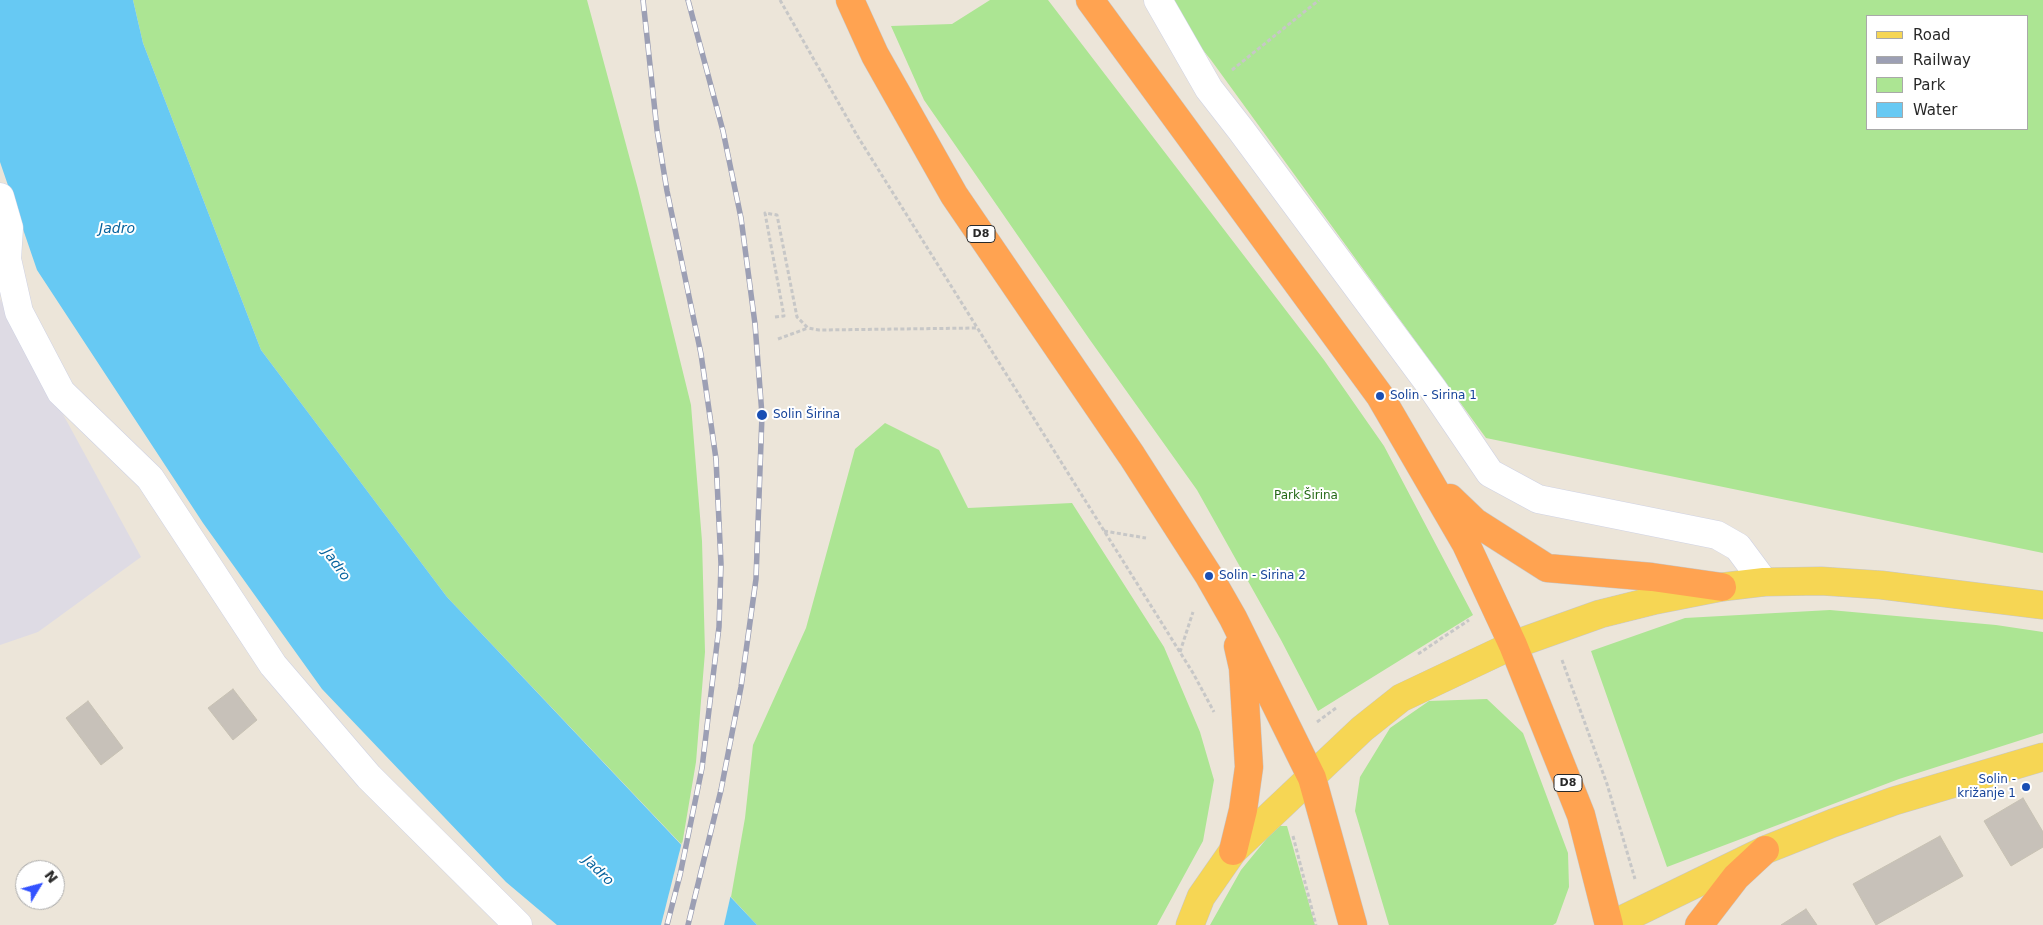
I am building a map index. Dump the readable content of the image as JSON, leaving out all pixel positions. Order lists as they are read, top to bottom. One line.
{"streets":{"highway":["D8"]},"water":["Jadro"],"parks":["Park Širina"],"places":["Solin - Sirina 1","Solin Širina","Solin - Sirina 2","Solin - križanje 1"],"legend":["Road","Railway","Park","Water"],"north":"top right"}
